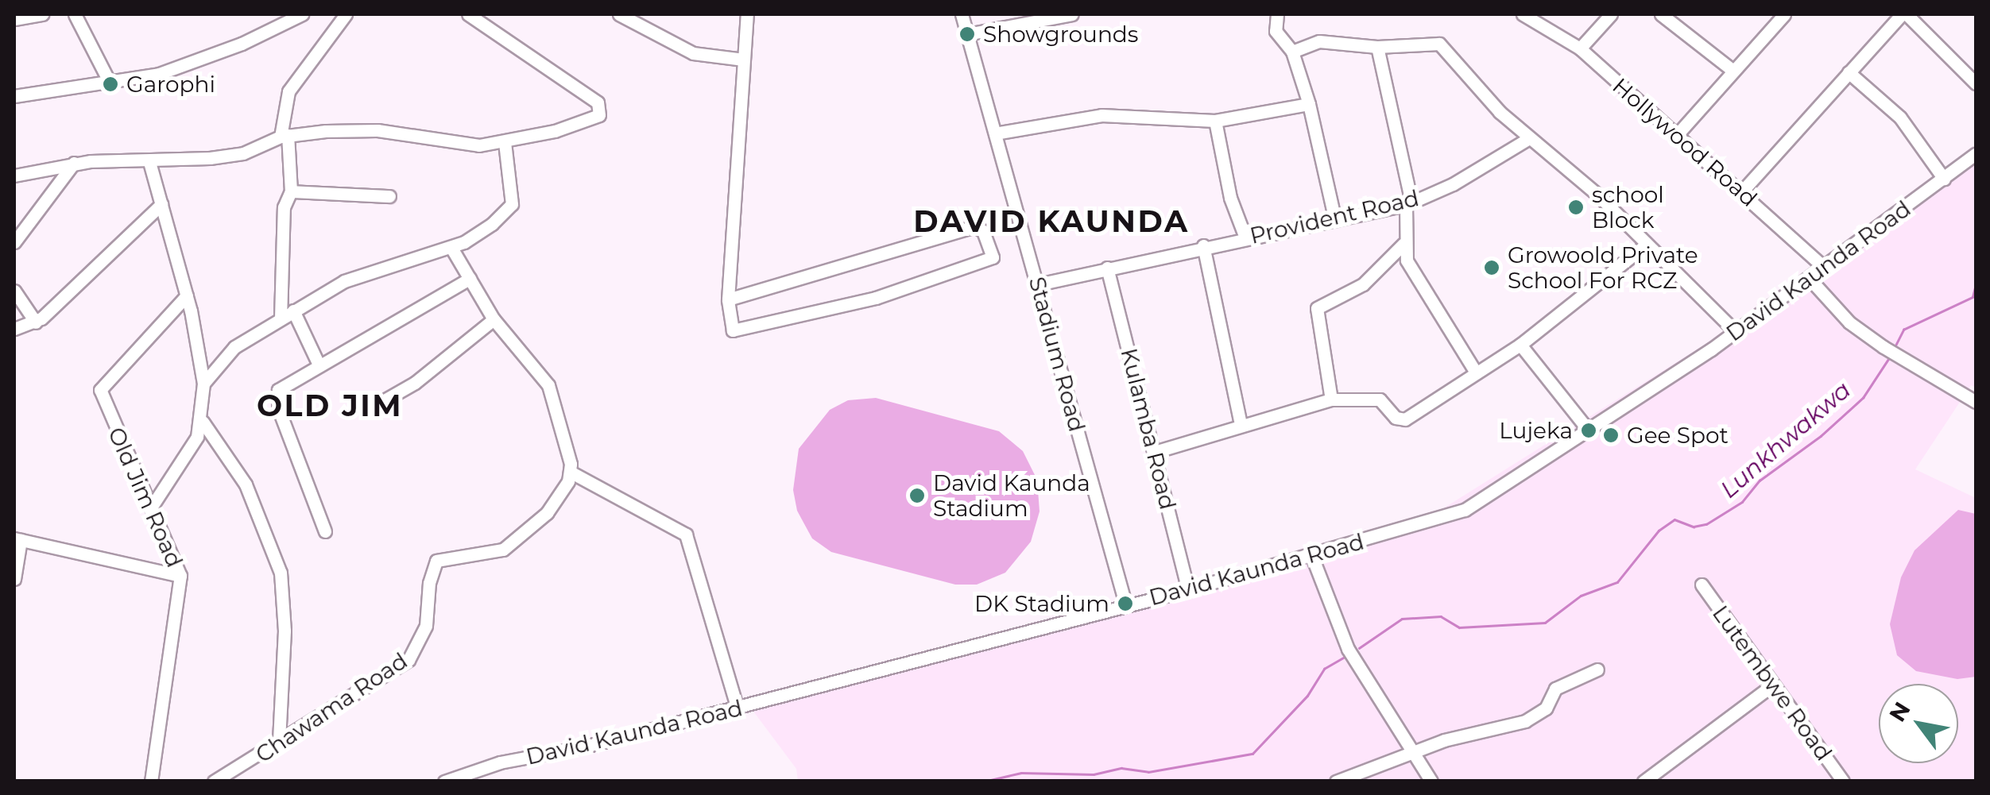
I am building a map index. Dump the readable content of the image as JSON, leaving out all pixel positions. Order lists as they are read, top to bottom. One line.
{"streets":{"street":["Hollywood Road","Provident Road","David Kaunda Road","Stadium Road","Kulamba Road","Old Jim Road","Lutembwe Road","Chawama Road"]},"crossings":[["Hollywood Road","David Kaunda Road"],["Provident Road","Stadium Road"],["Provident Road","Kulamba Road"],["David Kaunda Road","Stadium Road"],["David Kaunda Road","Kulamba Road"]],"districts":["DAVID KAUNDA","OLD JIM"],"water":["Lunkhwakwa"],"places":["Showgrounds","Garophi","school Block","Growoold Private School For RCZ","Lujeka","Gee Spot","David Kaunda Stadium","DK Stadium"],"north":"top left"}
